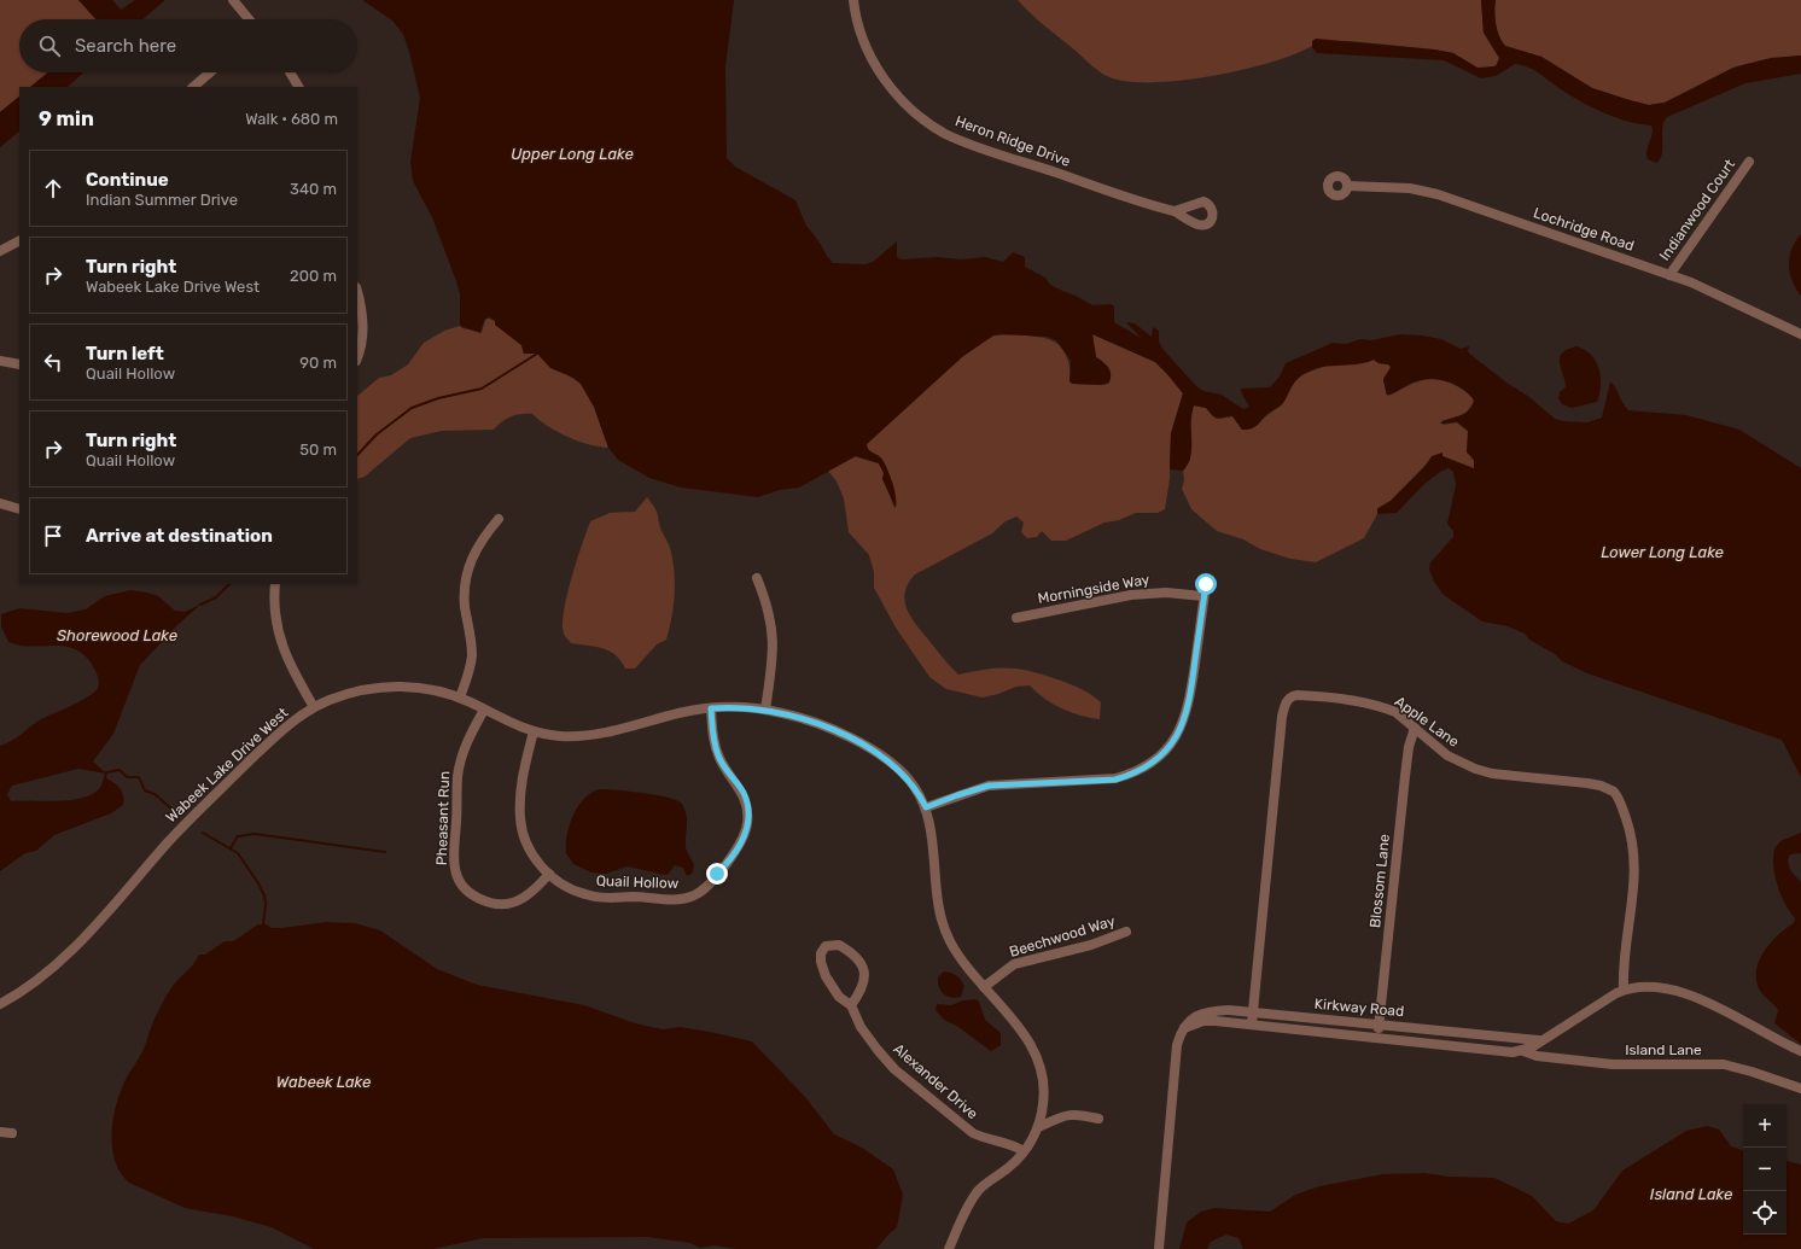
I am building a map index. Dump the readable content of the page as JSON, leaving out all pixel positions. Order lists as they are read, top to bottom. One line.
{"streets":{"street":["Heron Ridge Drive","Indianwood Court","Lochridge Road","Morningside Way","Apple Lane","Wabeek Lake Drive West","Pheasant Run","Blossom Lane","Quail Hollow","Beechwood Way","Kirkway Road","Island Lane","Alexander Drive"]},"crossings":[["Indianwood Court","Lochridge Road"],["Apple Lane","Blossom Lane"],["Apple Lane","Kirkway Road"],["Wabeek Lake Drive West","Pheasant Run"],["Wabeek Lake Drive West","Quail Hollow"],["Wabeek Lake Drive West","Beechwood Way"],["Pheasant Run","Quail Hollow"],["Blossom Lane","Kirkway Road"],["Kirkway Road","Island Lane"]],"water":["Upper Long Lake","Lower Long Lake","Shorewood Lake","Wabeek Lake","Island Lake"],"page":{"search":"Search here","heading":["9 min","Walk · 680 m"],"list":[["Continue","Indian Summer Drive","340 m"],["Turn right","Wabeek Lake Drive West","200 m"],["Turn left","Quail Hollow","90 m"],["Turn right","Quail Hollow","50 m"],"Arrive at destination"],"map_buttons":["+","−"]}}
